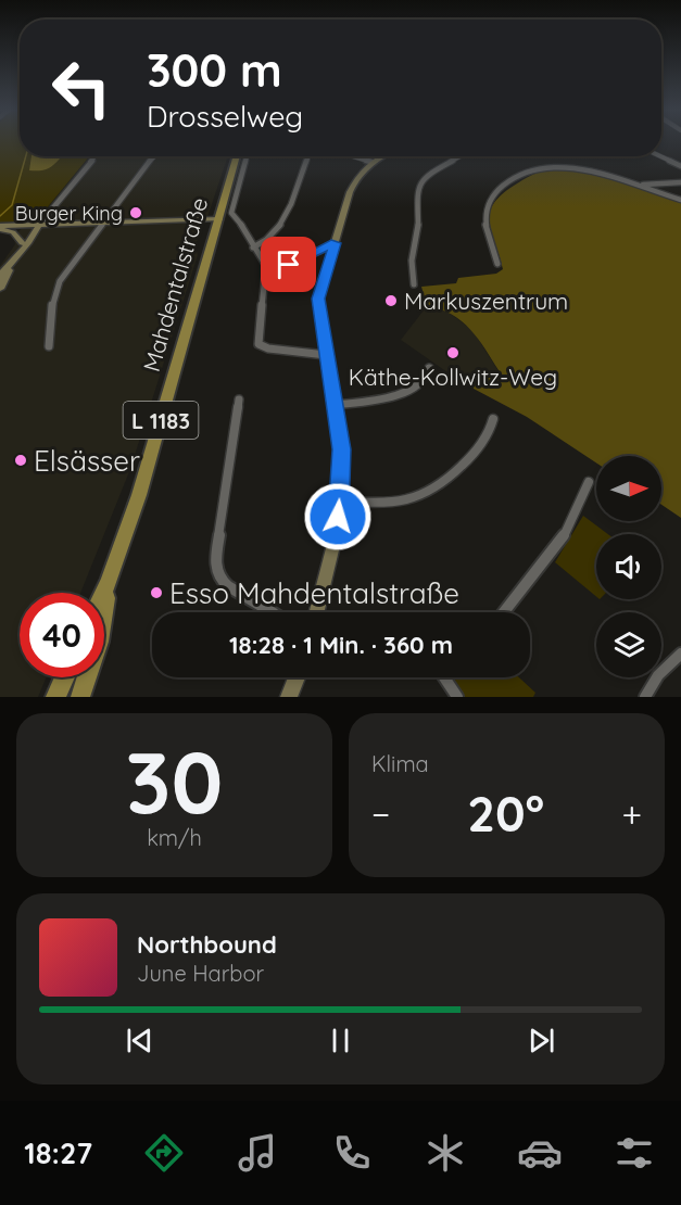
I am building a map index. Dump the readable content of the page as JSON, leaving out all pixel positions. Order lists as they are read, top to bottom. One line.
{"streets":{"main road":["Mahdentalstraße","L 1183"]},"places":["Burger King","Markuszentrum","Käthe-Kollwitz-Weg","Elsässer","Esso Mahdentalstraße"],"north":"right","page":{"turn":["300 m","Drosselweg"],"limit":"40","trip":"18:28 · 1 Min. · 360 m","tile":[["30","km/h"],"Klima"],"heat":["−","20°","+"],"song":["Northbound","June Harbor"],"tabs":"18:27"}}
